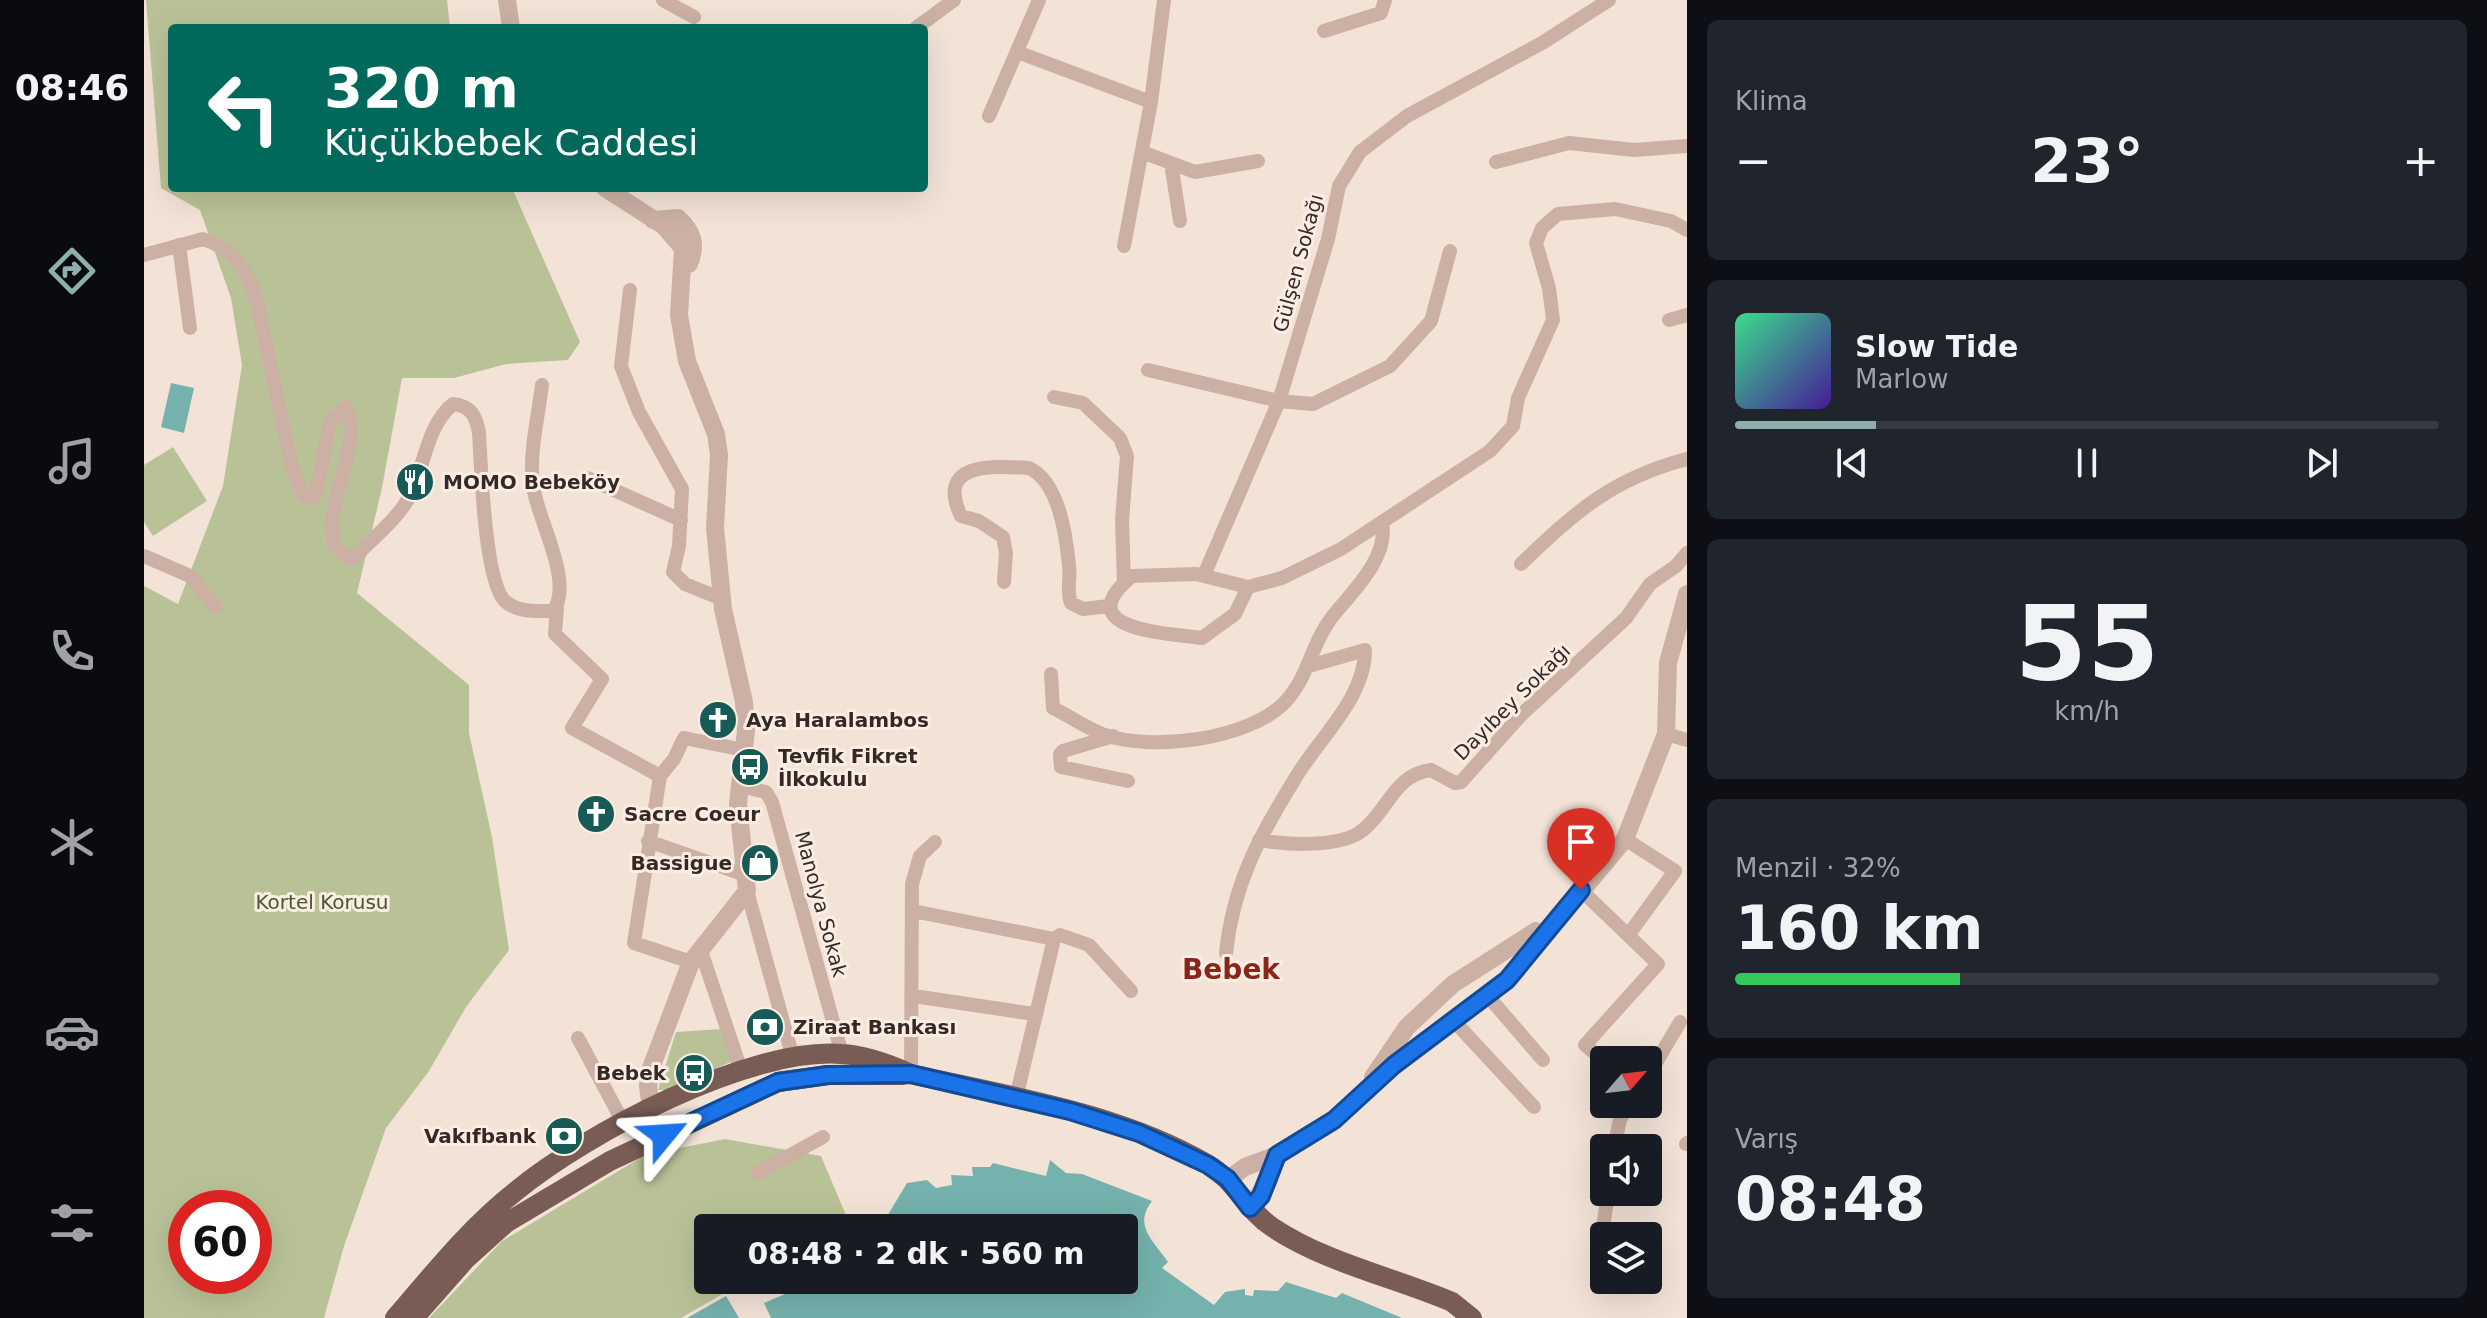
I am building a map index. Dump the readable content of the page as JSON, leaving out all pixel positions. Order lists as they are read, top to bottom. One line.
{"streets":{"street":["Gülşen Sokağı","Dayıbey Sokağı","Manolya Sokak"]},"districts":["Bebek"],"parks":["Kortel Korusu"],"places":{"restaurant":["MOMO Bebeköy"],"church":["Aya Haralambos","Sacre Coeur"],"bus stop":["Tevfik Fikret İlkokulu","Bebek"],"shop":["Bassigue"],"bank":["Ziraat Bankası","Vakıfbank"]},"north":"top right","page":{"tabs":"08:46","tile":["Klima",["55","km/h"],["Menzil · 32%","160 km"],["Varış","08:48"]],"turn":["320 m","Küçükbebek Caddesi"],"heat":["−","23°","+"],"song":["Slow Tide","Marlow"],"limit":"60","trip":"08:48 · 2 dk · 560 m"}}
